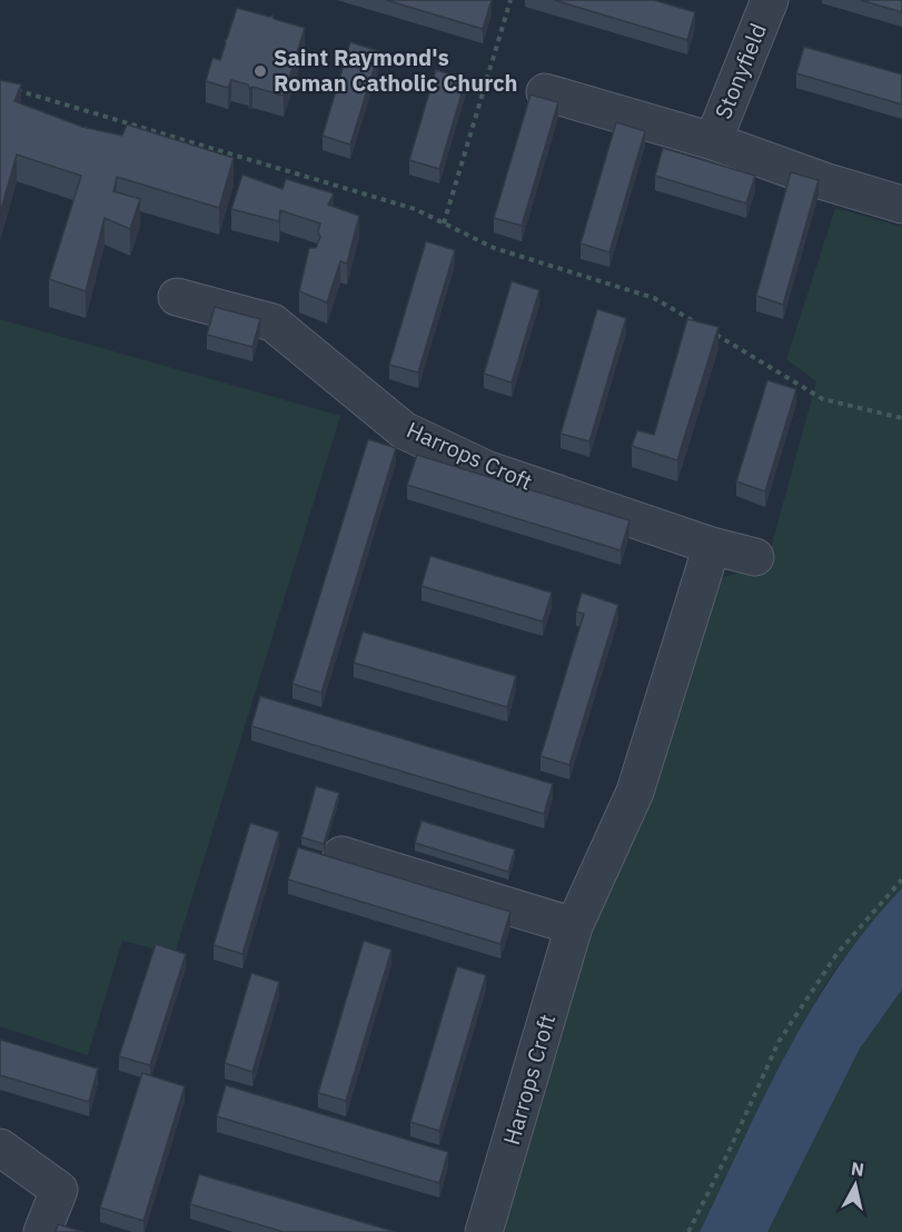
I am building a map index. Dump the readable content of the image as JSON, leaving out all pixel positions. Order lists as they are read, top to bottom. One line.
{"streets":{"street":["Stonyfield","Harrops Croft"]},"places":["Saint Raymond's Roman Catholic Church"],"north":"top"}
